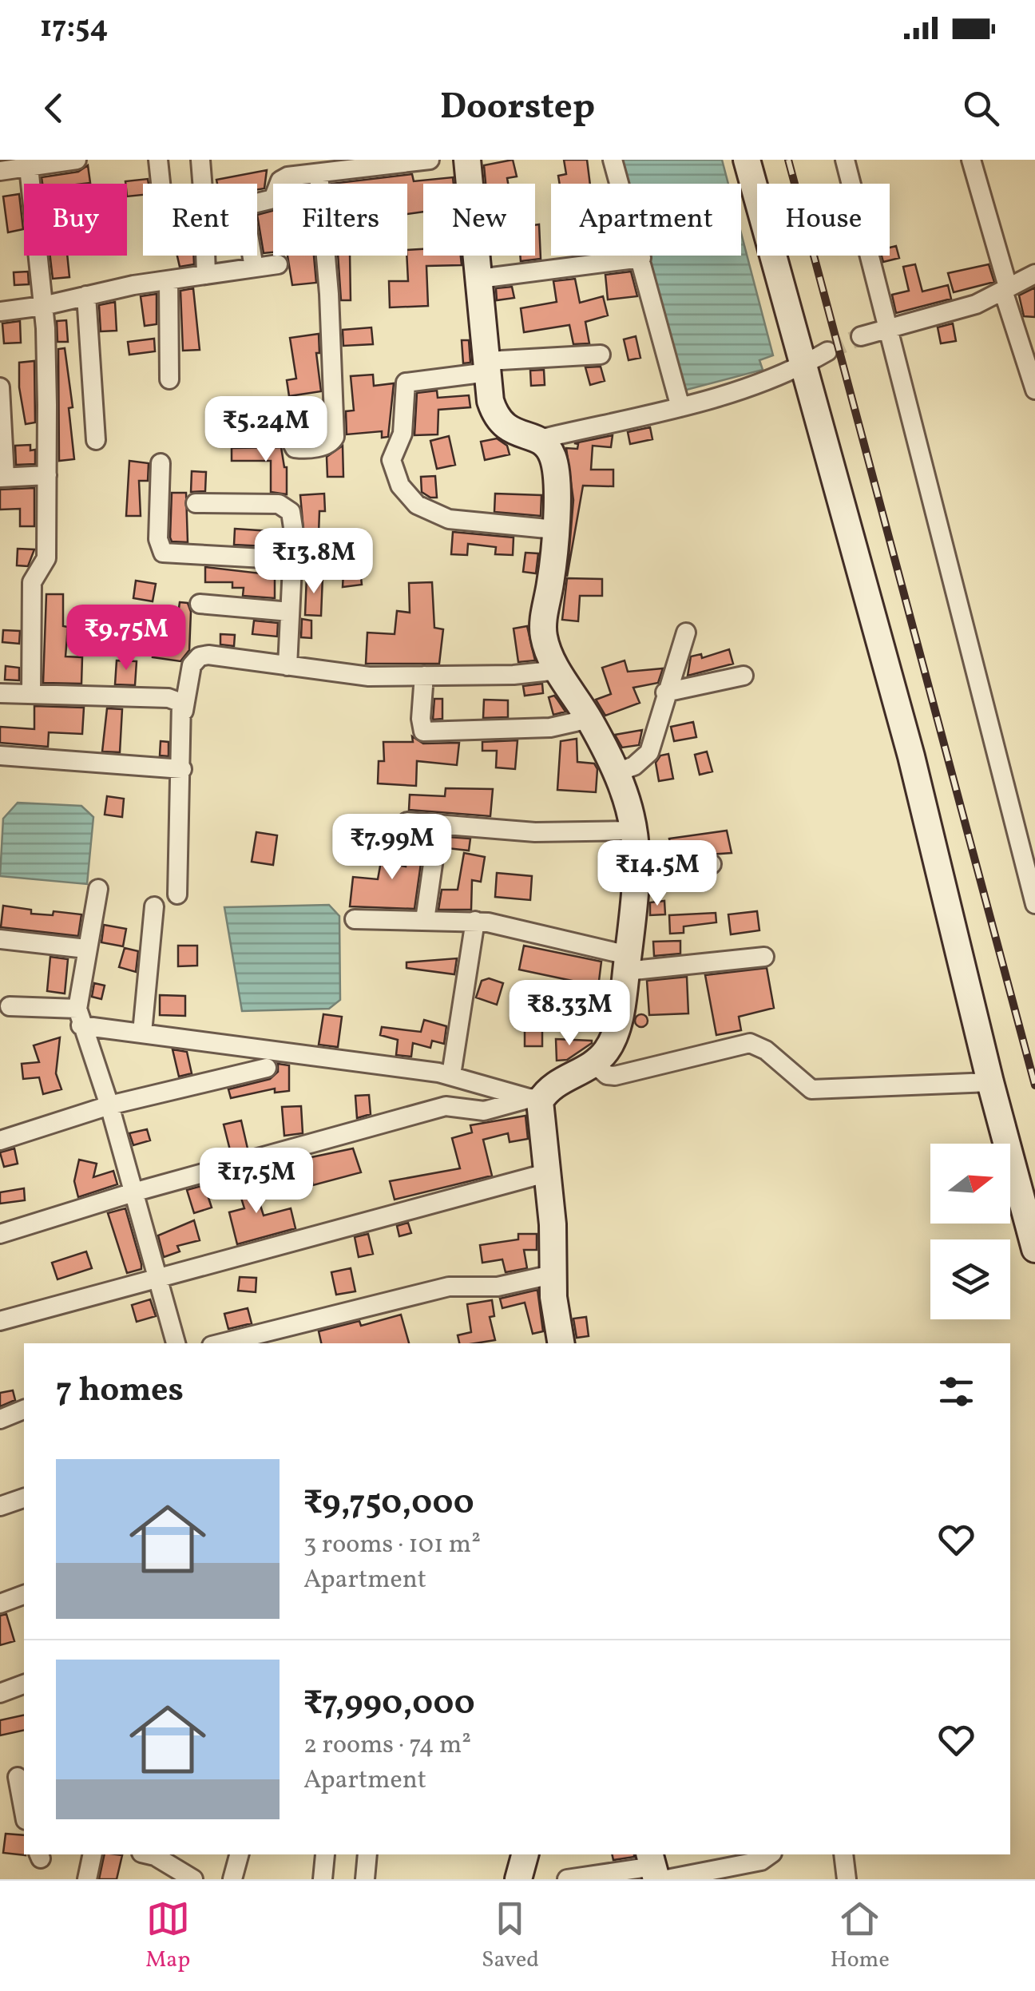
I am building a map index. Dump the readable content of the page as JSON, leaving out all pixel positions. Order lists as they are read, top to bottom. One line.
{"north":"right","page":{"status":"17:54","header":"Doorstep","chip":["Buy","Rent","Filters","New","Apartment","House"],"price":["₹5.24M","₹13.8M","₹9.75M","₹7.99M","₹14.5M","₹8.33M","₹17.5M"],"heading":"7 homes","list":[{"name":"₹9,750,000","note":"3 rooms · 101 m² · Apartment"},{"name":"₹7,990,000","note":"2 rooms · 74 m² · Apartment"}],"tabs":["Map","Saved","Home"]}}
